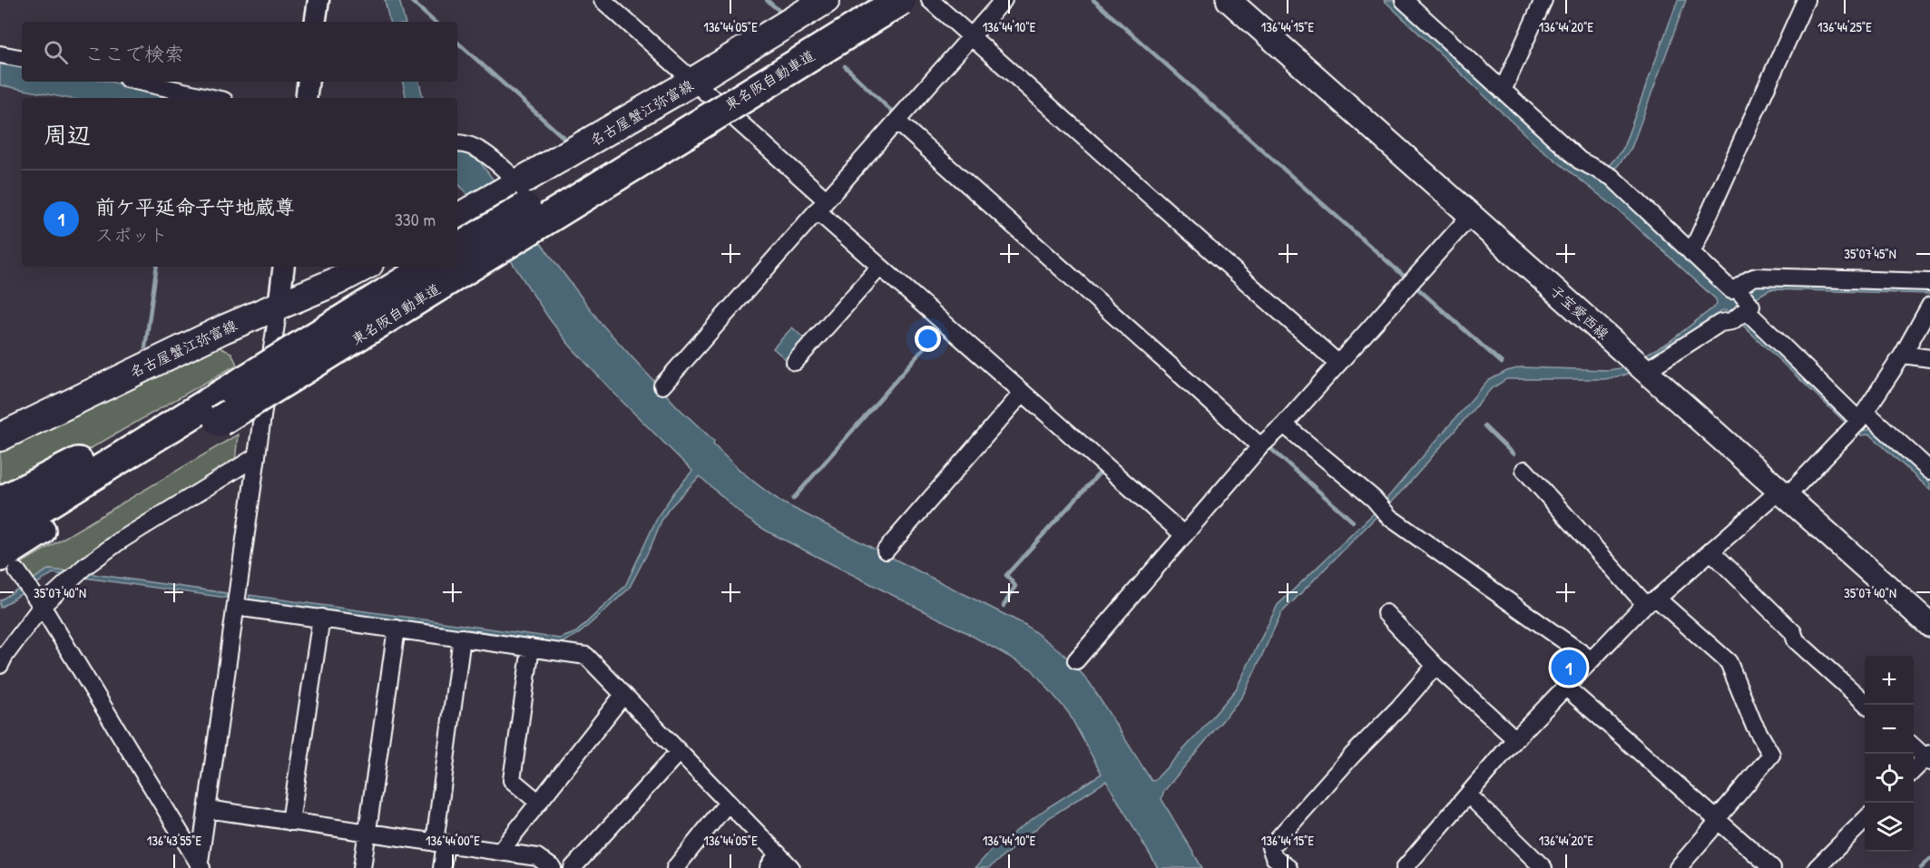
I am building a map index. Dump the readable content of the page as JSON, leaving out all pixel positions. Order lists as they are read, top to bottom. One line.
{"streets":{"highway":["東名阪自動車道"],"main road":["名古屋蟹江弥富線","子宝愛西線"]},"page":{"search":"ここで検索","heading":"周辺","list":[{"mark":"1","name":"前ケ平延命子守地蔵尊","note":"スポット","value":"330 m"}],"pins":"1","map_buttons":["+","−"]},"coordinates":["136°44'05\"E","136°44'10\"E","136°44'15\"E","136°44'20\"E","136°44'25\"E","35°07'45\"N","35°07'40\"N","136°43'55\"E","136°44'00\"E"]}
